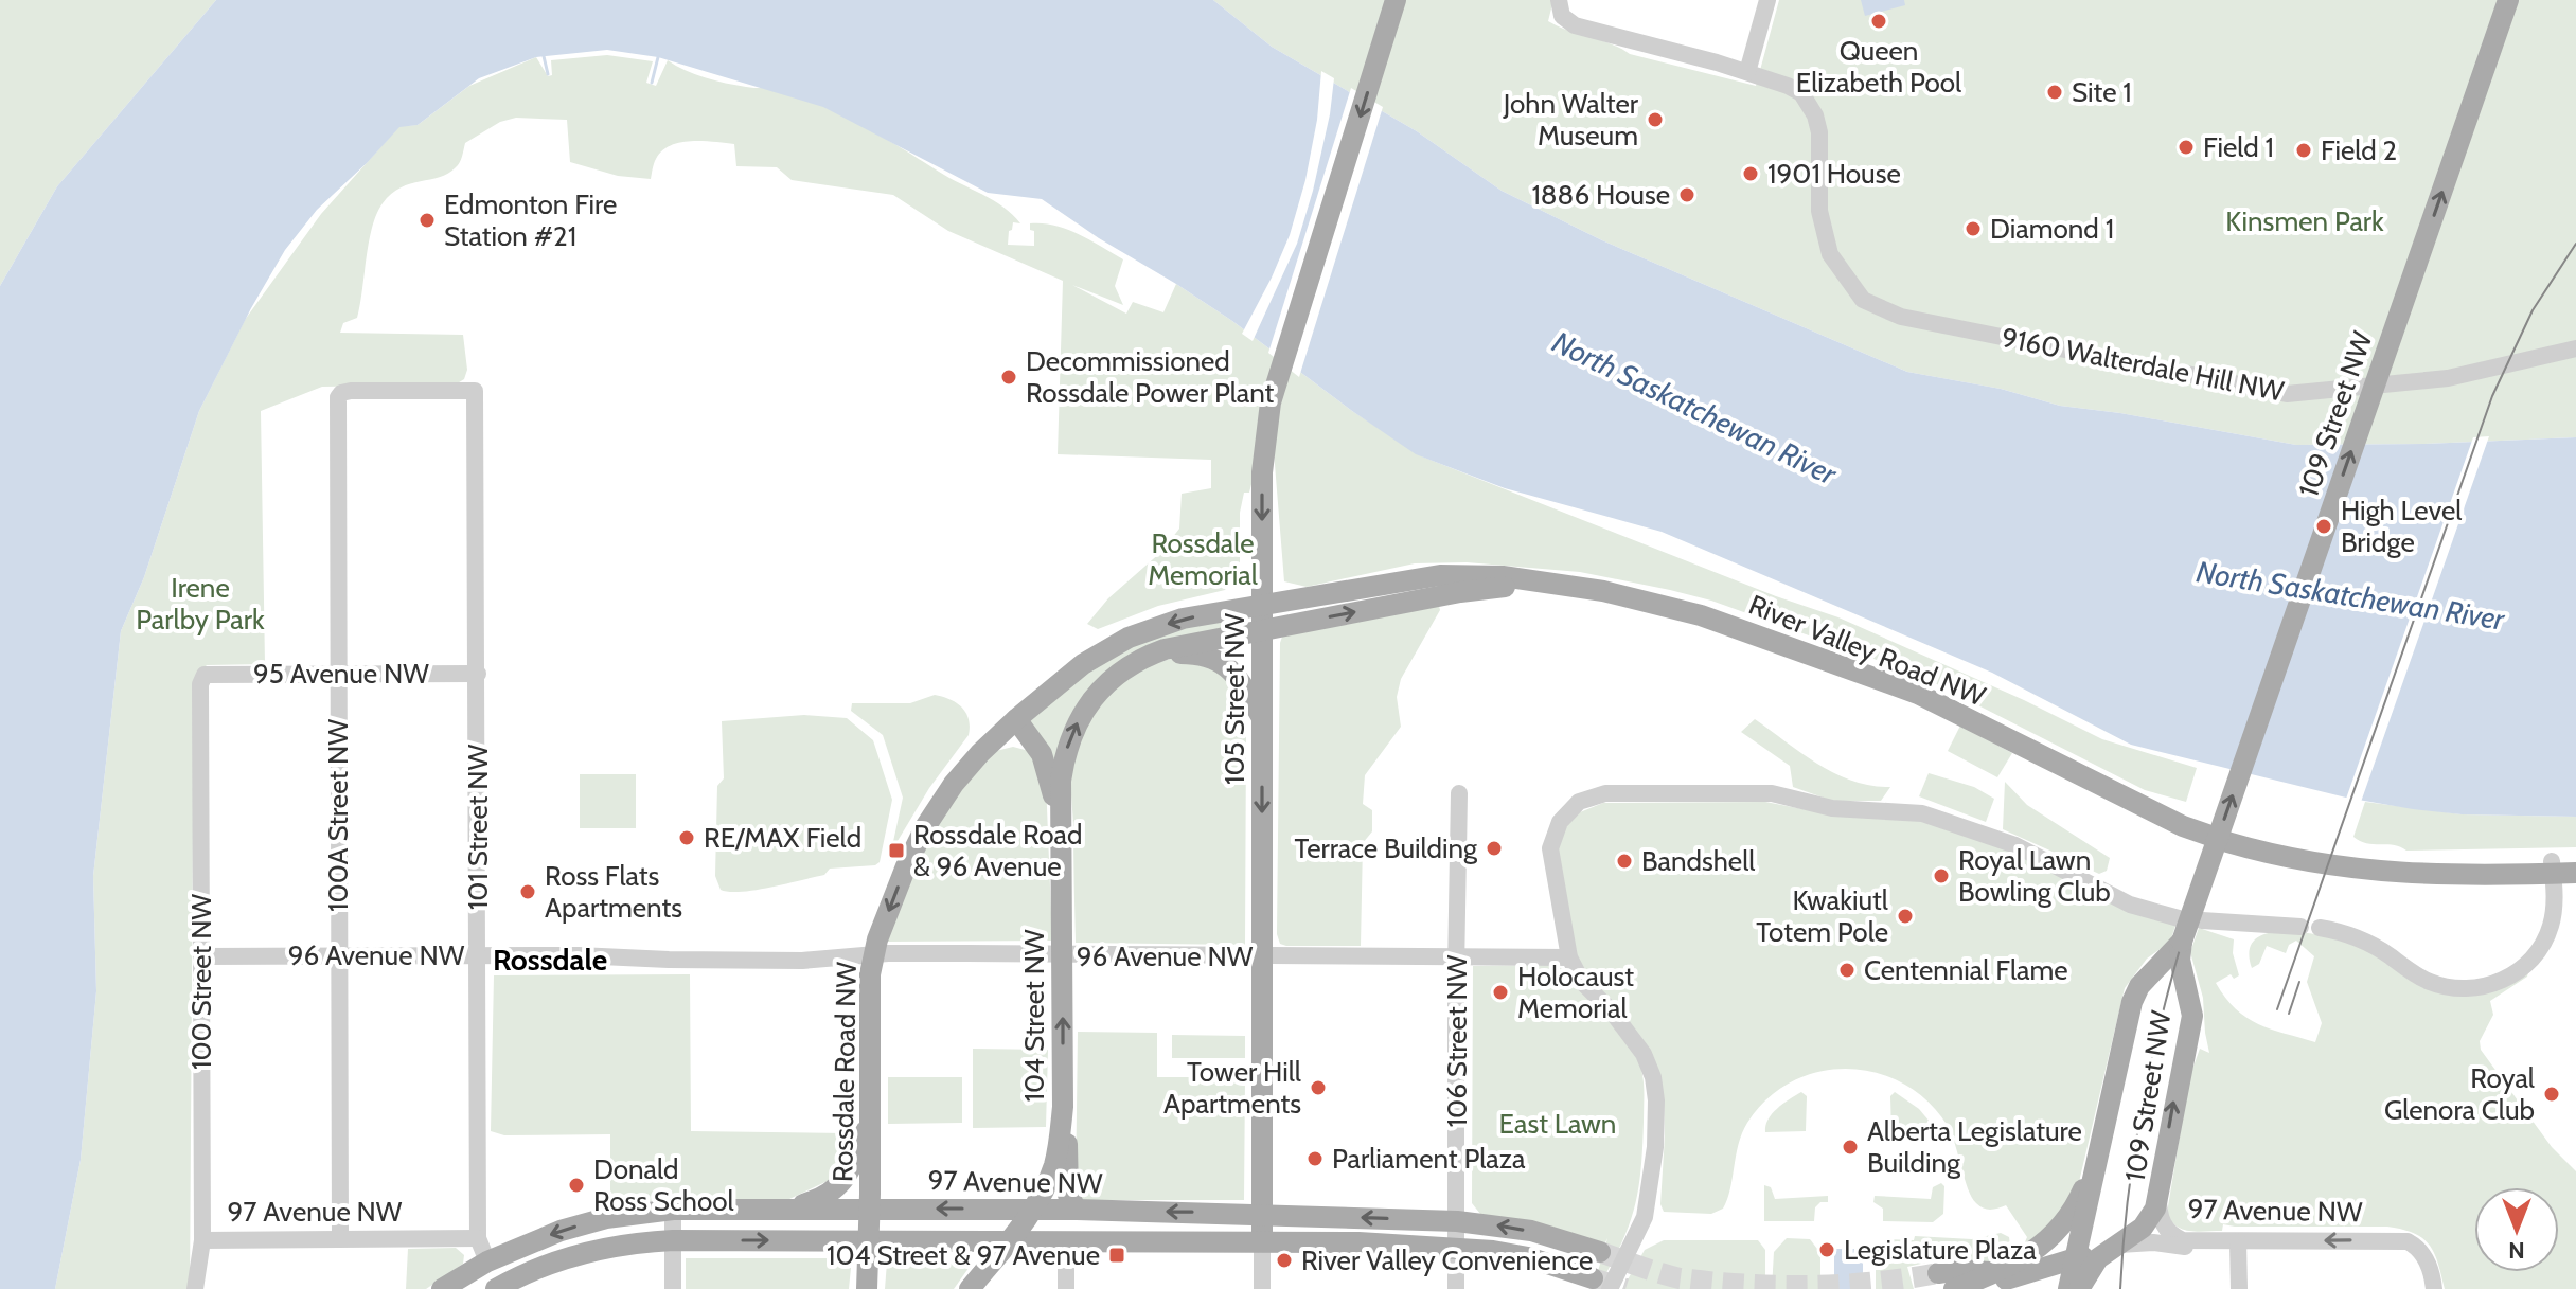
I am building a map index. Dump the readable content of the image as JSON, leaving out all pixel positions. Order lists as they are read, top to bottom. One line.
{"streets":{"main road":["109 Street NW","River Valley Road NW","105 Street NW","104 Street NW","Rossdale Road NW","97 Avenue NW"],"street":["9160 Walterdale Hill NW","95 Avenue NW","100A Street NW","101 Street NW","96 Avenue NW","100 Street NW","106 Street NW"]},"crossings":[["109 Street NW","97 Avenue NW"],["River Valley Road NW","105 Street NW"],["River Valley Road NW","Rossdale Road NW"],["95 Avenue NW","100A Street NW"],["95 Avenue NW","101 Street NW"],["95 Avenue NW","100 Street NW"],["105 Street NW","96 Avenue NW"],["105 Street NW","Rossdale Road NW"],["105 Street NW","97 Avenue NW"],["100A Street NW","101 Street NW"],["100A Street NW","96 Avenue NW"],["100A Street NW","97 Avenue NW"],["101 Street NW","96 Avenue NW"],["101 Street NW","97 Avenue NW"],["96 Avenue NW","100 Street NW"],["96 Avenue NW","104 Street NW"],["96 Avenue NW","106 Street NW"],["96 Avenue NW","Rossdale Road NW"],["100 Street NW","97 Avenue NW"],["104 Street NW","97 Avenue NW"],["106 Street NW","97 Avenue NW"],["Rossdale Road NW","97 Avenue NW"]],"one_way":["109 Street NW","105 Street NW","Rossdale Road NW"],"districts":["Rossdale"],"water":["North Saskatchewan River"],"parks":["Kinsmen Park","Rossdale Memorial","Irene Parlby Park","East Lawn"],"places":{"other":["Queen Elizabeth Pool","Site 1","John Walter Museum","Field 1","Field 2","1901 House","1886 House","Edmonton Fire Station #21","Diamond 1","Decommissioned Rossdale Power Plant","High Level Bridge","RE/MAX Field","Terrace Building","Bandshell","Royal Lawn Bowling Club","Ross Flats Apartments","Kwakiutl Totem Pole","Centennial Flame","Holocaust Memorial","Tower Hill Apartments","Royal Glenora Club","Alberta Legislature Building","Parliament Plaza","Donald Ross School","Legislature Plaza","River Valley Convenience"],"transit":["Rossdale Road & 96 Avenue","104 Street & 97 Avenue"]},"north":"bottom"}
